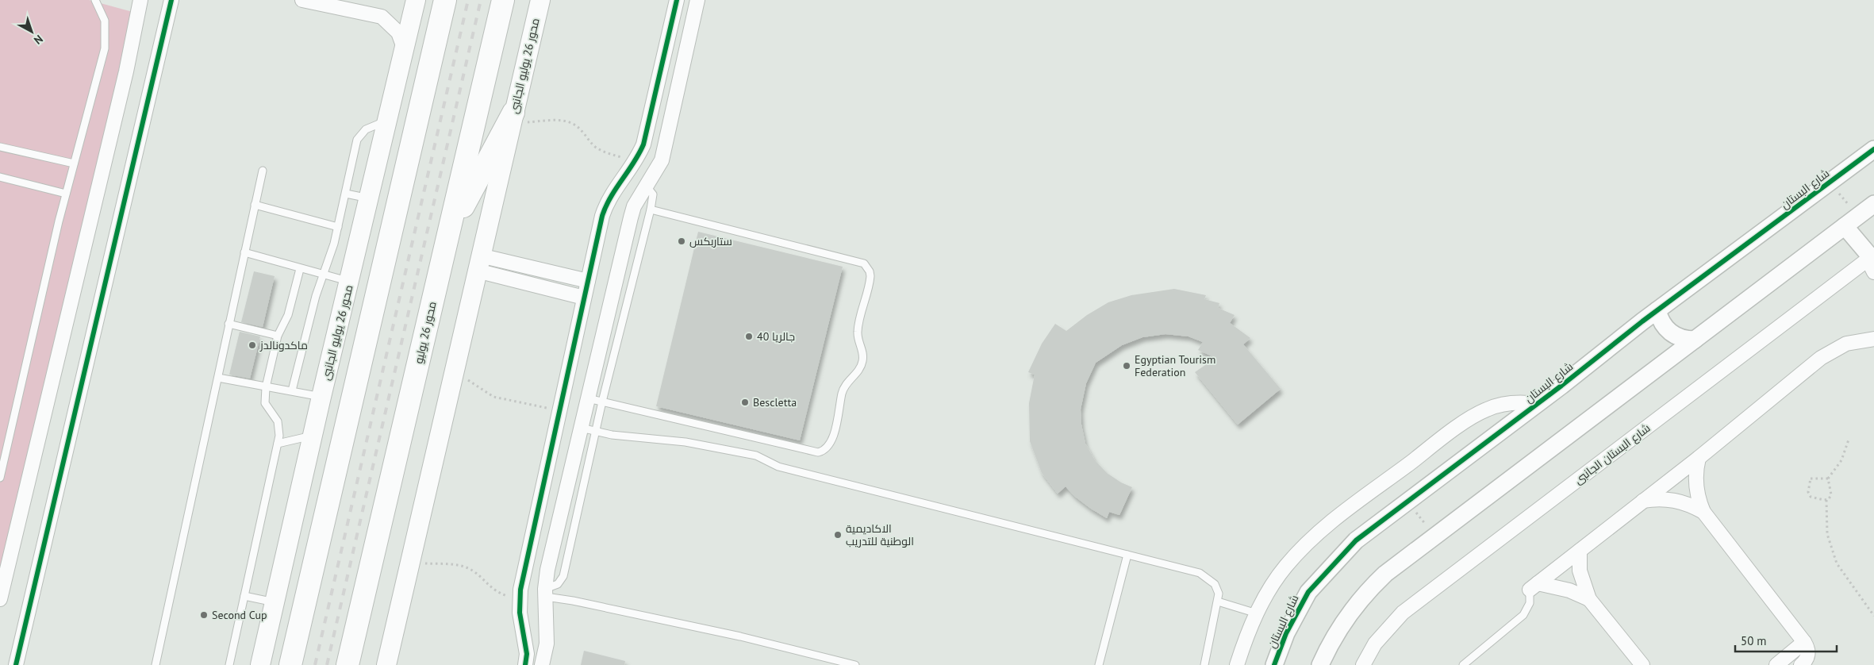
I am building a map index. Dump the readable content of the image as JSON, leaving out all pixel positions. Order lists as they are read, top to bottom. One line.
{"streets":{"highway":["محور 26 يوليو"],"main road":["محور 26 يوليو الجانبى"],"street":["شارع البستان","شارع البستان الجانبى"]},"places":["ستاربكس","جالريا 40","ماكدونالدز","Egyptian Tourism Federation","Bescletta","الاكاديمية الوطنية للتدريب","Second Cup"],"scale_bar":"50 m","north":"bottom right"}
